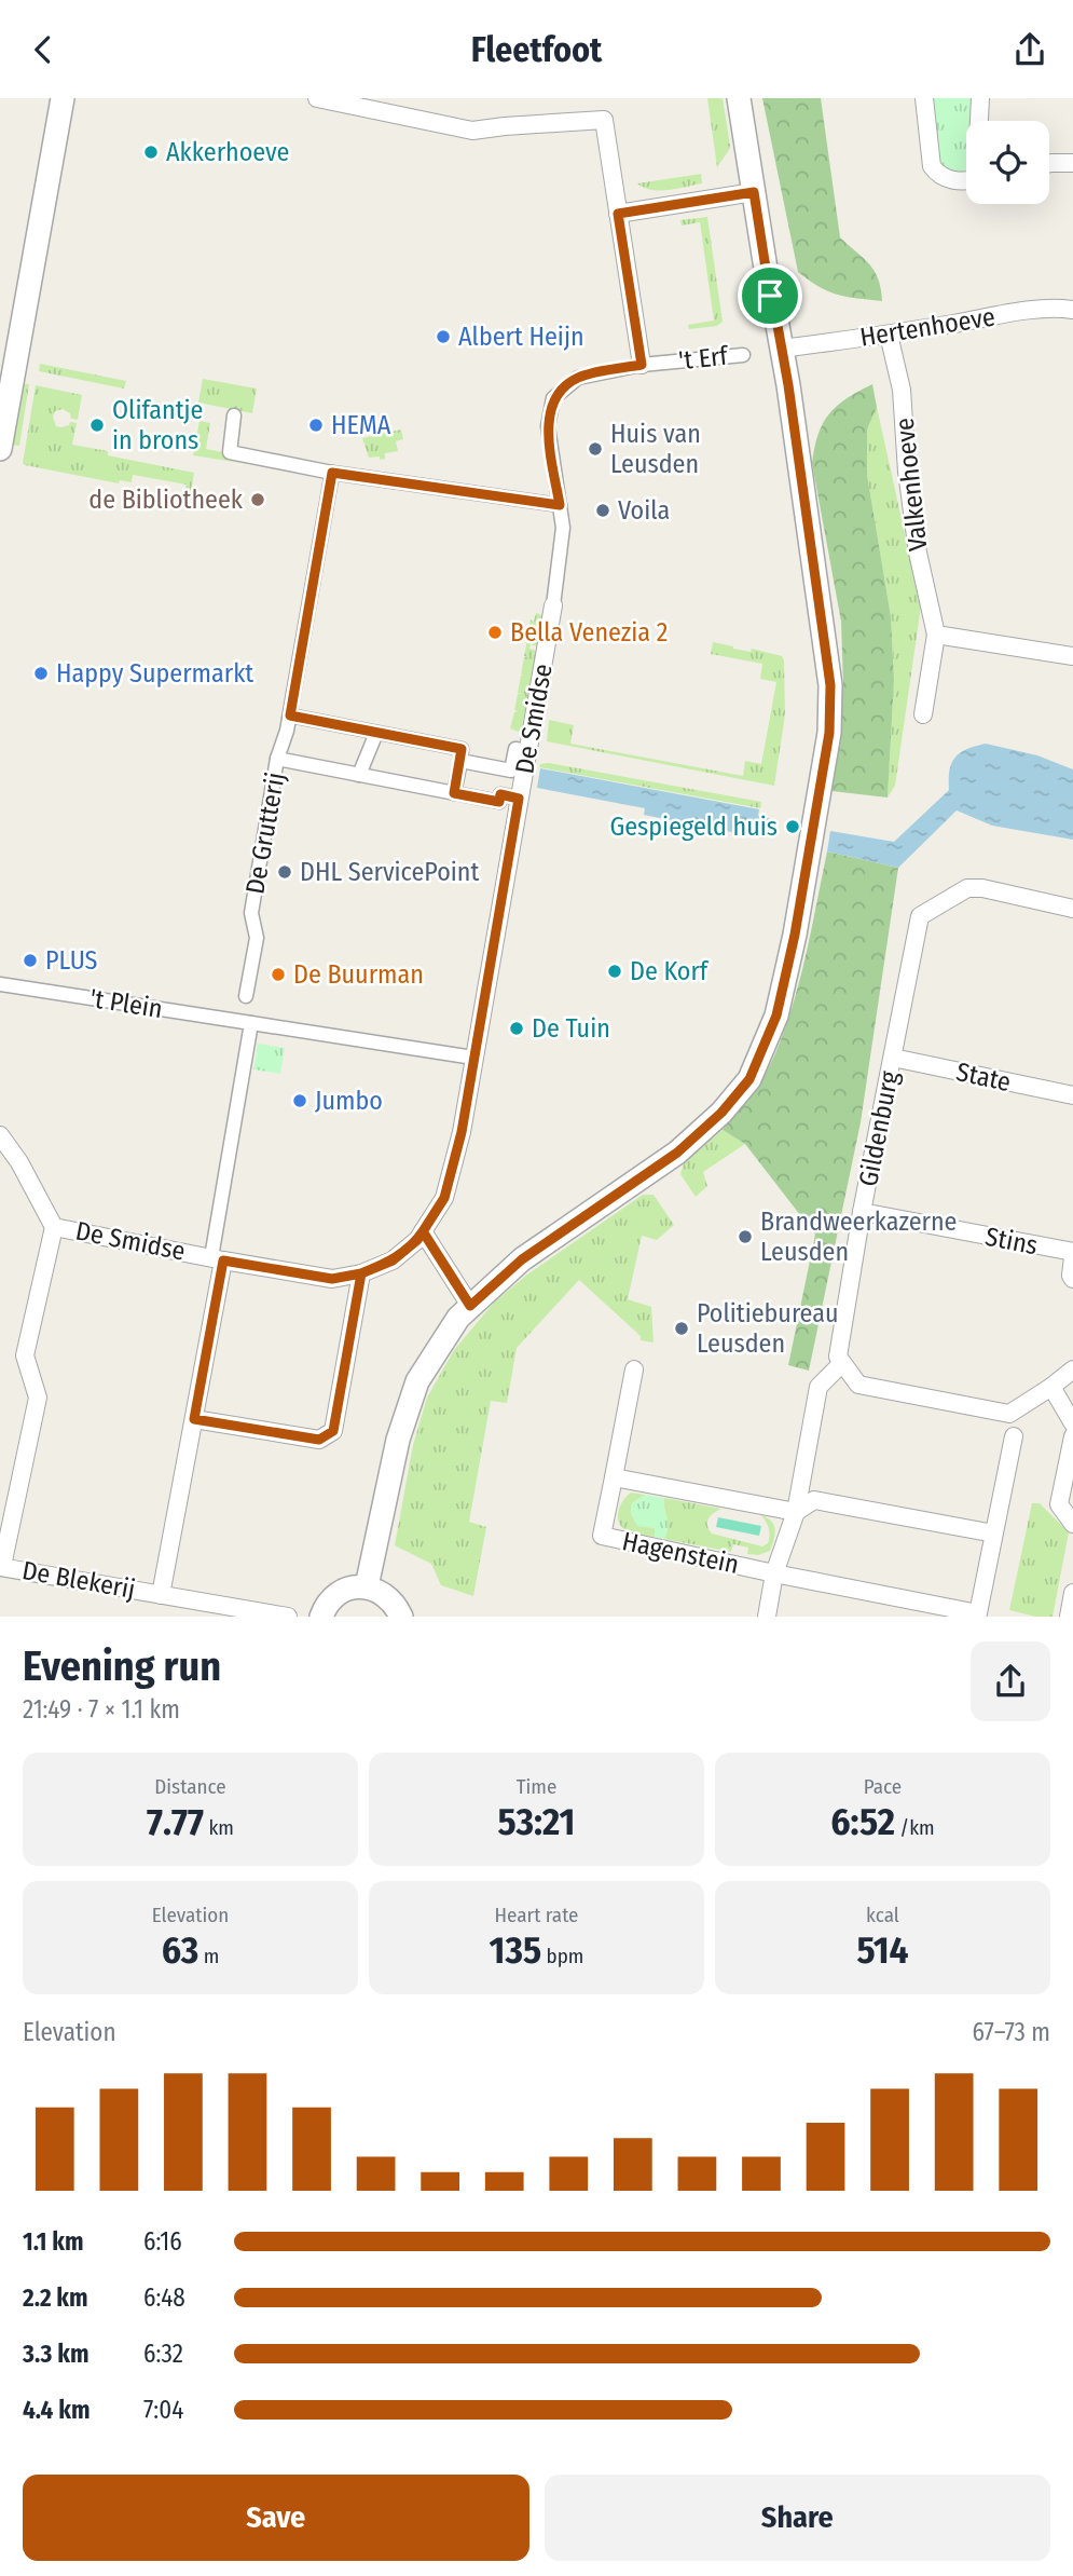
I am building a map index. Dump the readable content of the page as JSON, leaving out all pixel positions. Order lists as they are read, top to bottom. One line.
{"streets":{"street":["Hertenhoeve","'t Erf","Valkenhoeve","De Smidse","De Grutterij","'t Plein","State","Gildenburg","Stins","Hagenstein","De Blekerij"]},"crossings":[["Hertenhoeve","Valkenhoeve"],["'t Erf","De Smidse"],["De Smidse","'t Plein"],["De Smidse","De Blekerij"],["State","Gildenburg"],["Gildenburg","Stins"],["Gildenburg","Hagenstein"]],"places":["Akkerhoeve","Albert Heijn","Olifantje in brons","HEMA","Huis van Leusden","de Bibliotheek","Voila","Bella Venezia 2","Happy Supermarkt","Gespiegeld huis","DHL ServicePoint","PLUS","De Korf","De Buurman","De Tuin","Jumbo","Brandweerkazerne Leusden","Politiebureau Leusden"],"page":{"header":"Fleetfoot","heading":["Evening run","21:49 · 7 × 1.1 km"],"stats":[["Distance","7.77 km"],["Time","53:21"],["Pace","6:52 /km"],["Elevation","63 m"],["Heart rate","135 bpm"],["kcal","514"]],"chart":["Elevation","67–73 m"],"list":[{"name":"1.1 km","note":"6:16"},{"name":"2.2 km","note":"6:48"},{"name":"3.3 km","note":"6:32"},{"name":"4.4 km","note":"7:04"}],"buttons":["Save","Share"]}}
